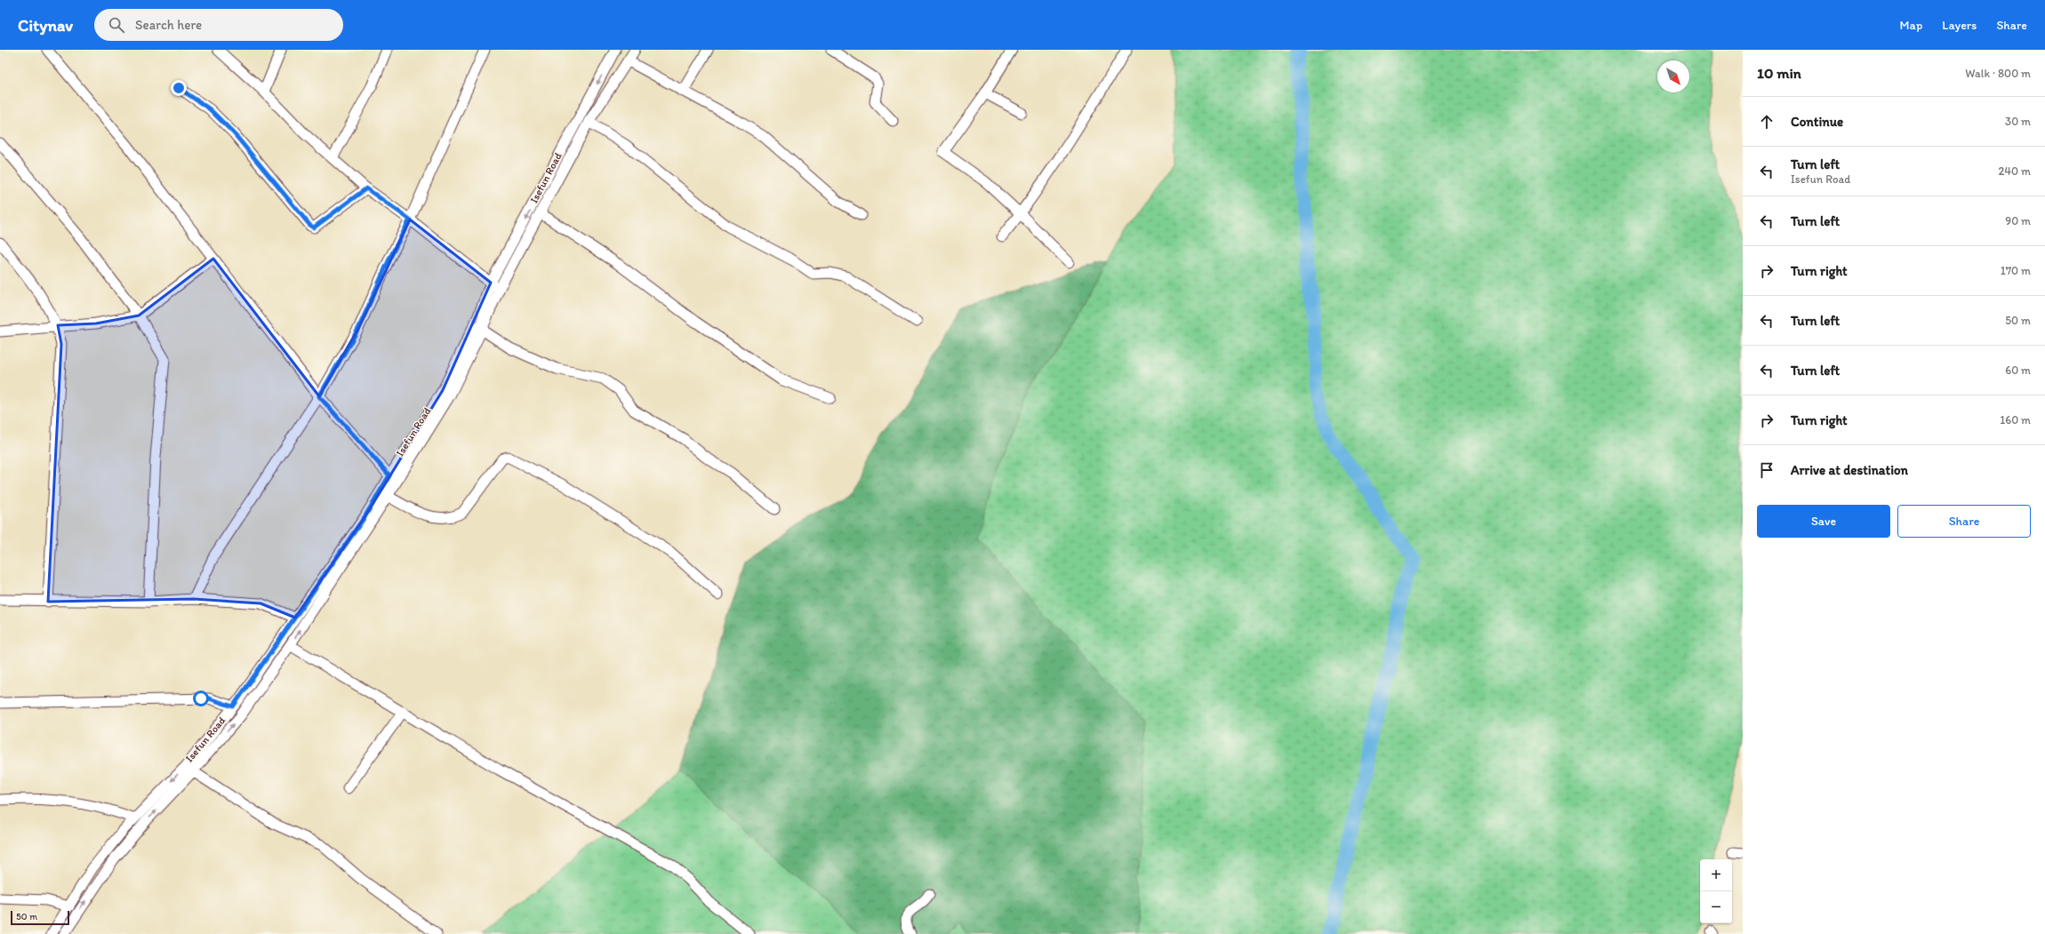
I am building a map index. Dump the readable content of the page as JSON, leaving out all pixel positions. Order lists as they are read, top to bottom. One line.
{"streets":{"street":["Isefun Road"]},"scale_bar":"50 m","north":"bottom right","page":{"header":"Citynav","search":"Search here","nav":["Map","Layers","Share"],"heading":["10 min","Walk · 800 m"],"list":[["Continue","30 m"],["Turn left","Isefun Road","240 m"],["Turn left","90 m"],["Turn right","170 m"],["Turn left","50 m"],["Turn left","60 m"],["Turn right","160 m"],"Arrive at destination"],"buttons":["Save","Share"],"map_buttons":["+","−"],"scale":"50 m"}}
